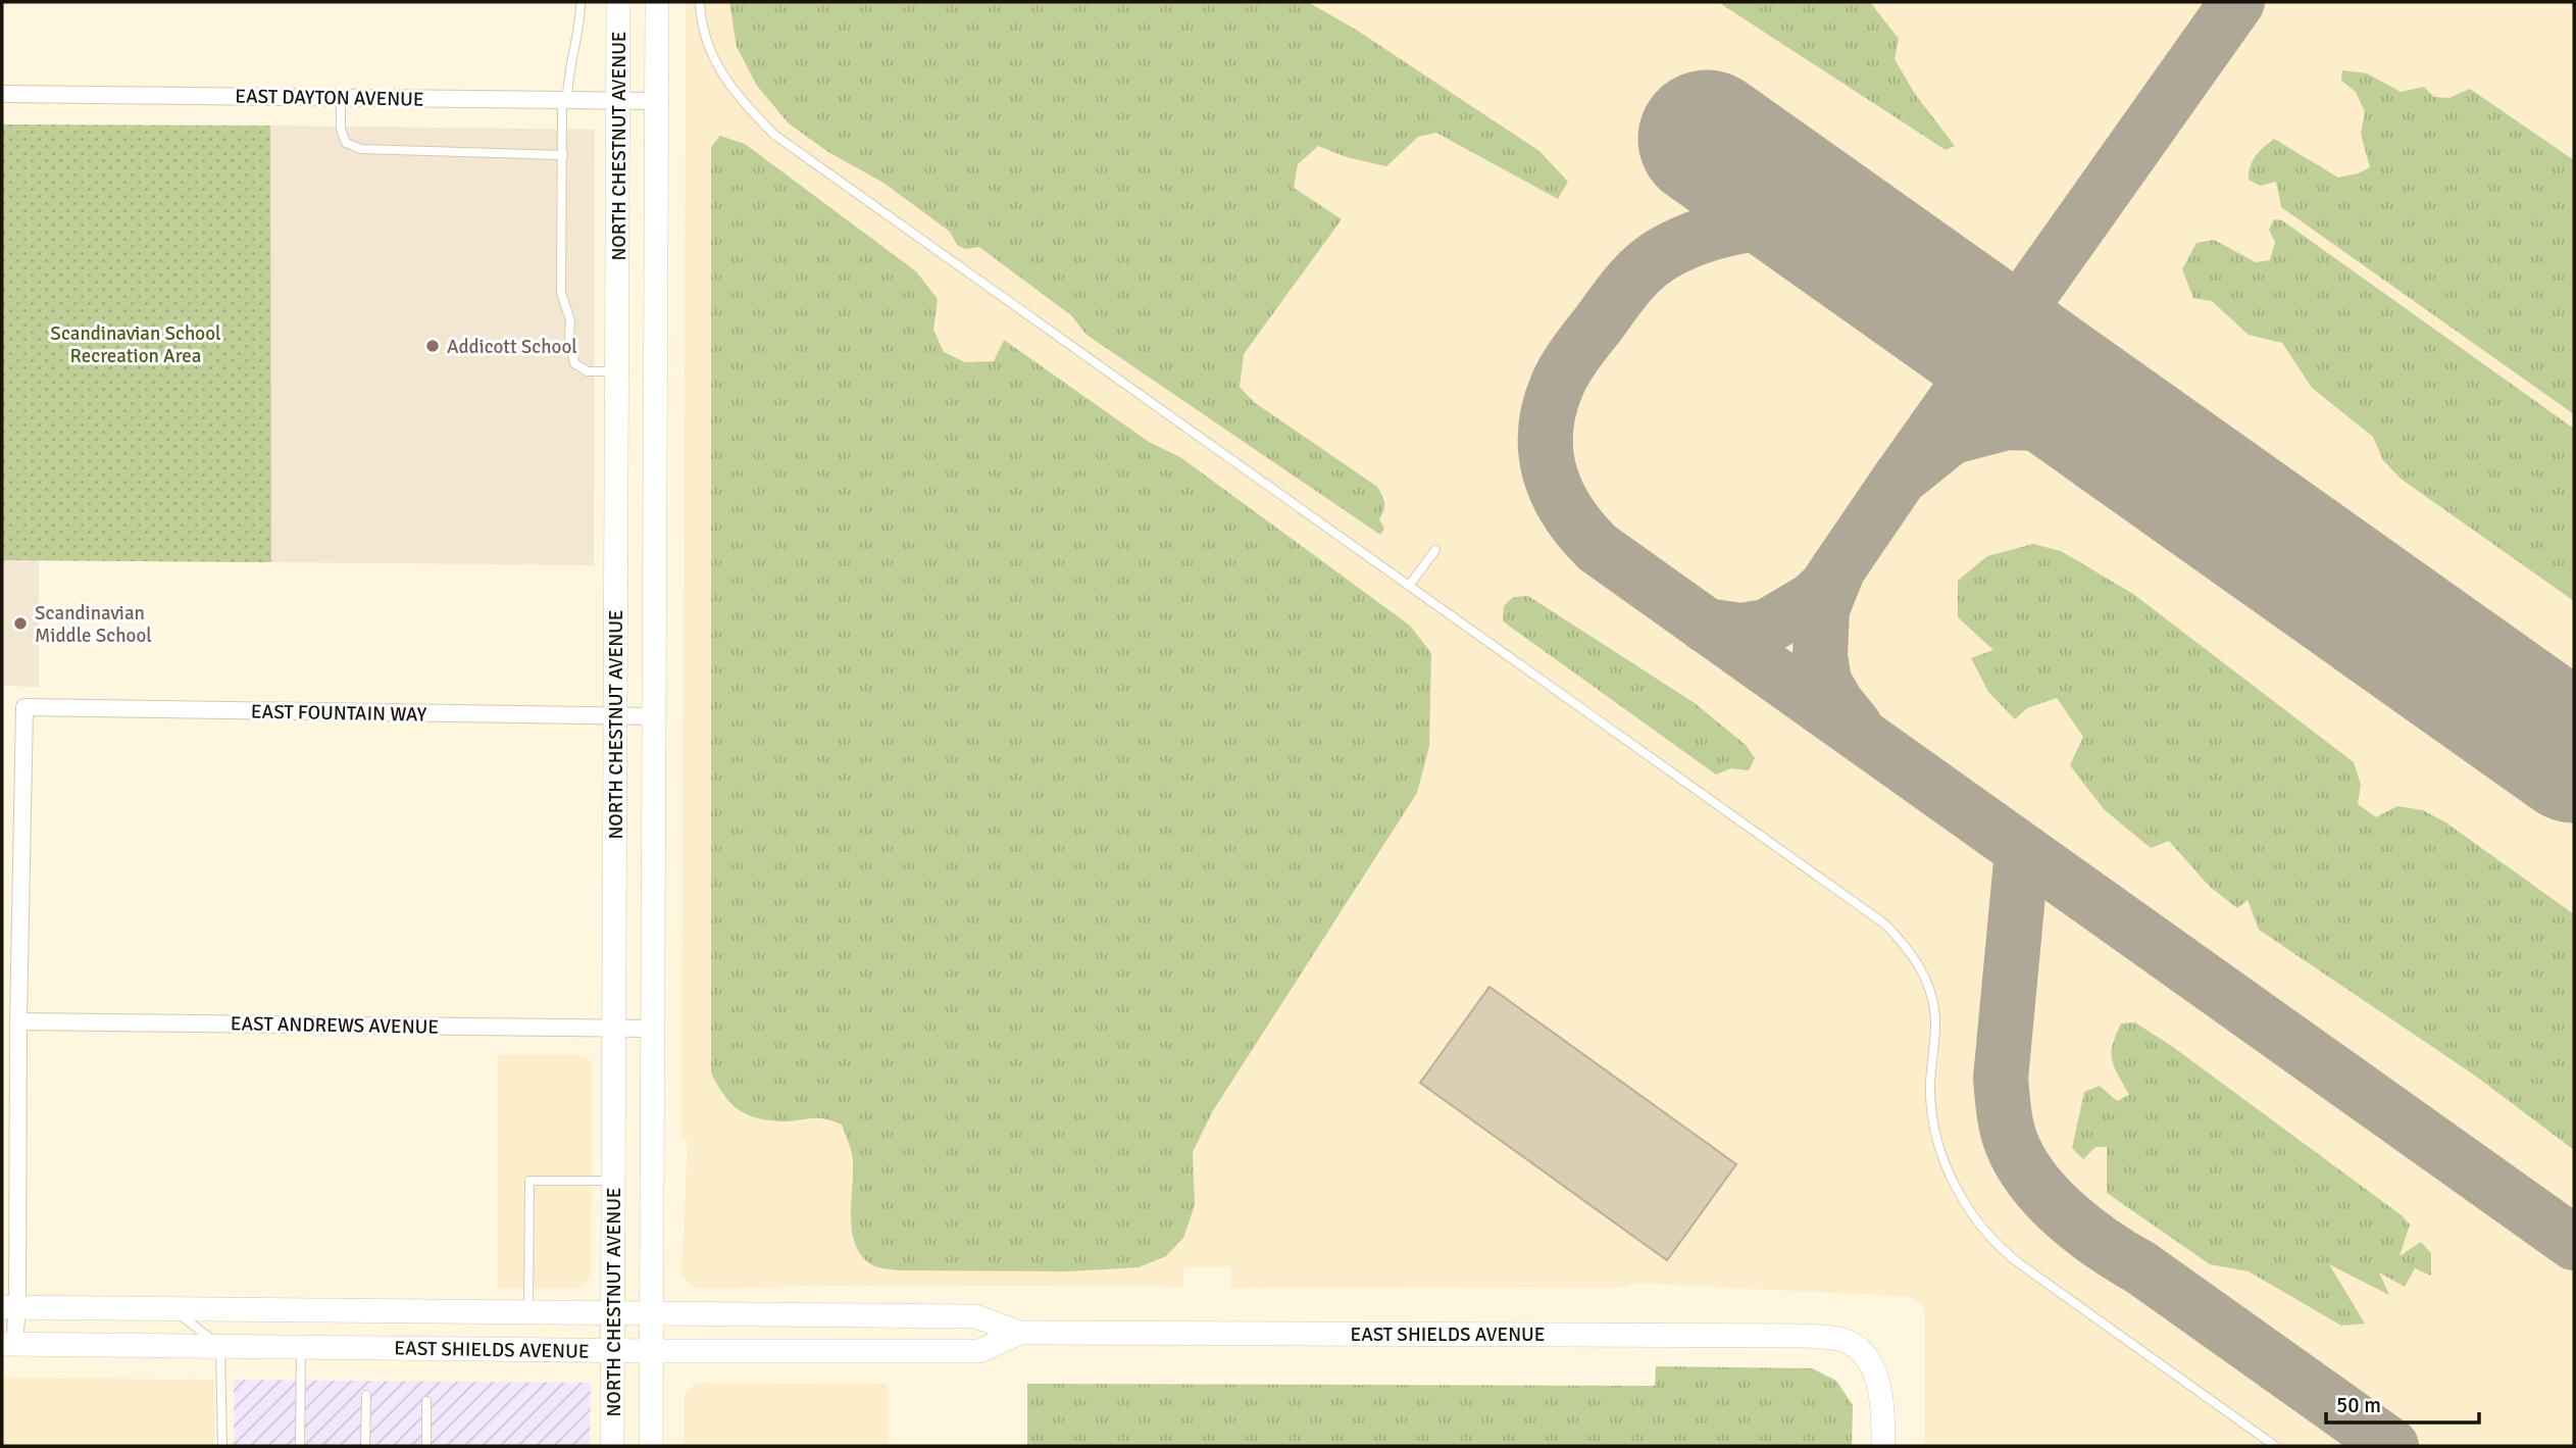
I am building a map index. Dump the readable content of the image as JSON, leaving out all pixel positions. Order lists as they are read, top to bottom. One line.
{"streets":{"main road":["NORTH CHESTNUT AVENUE","EAST SHIELDS AVENUE"],"street":["EAST DAYTON AVENUE","EAST FOUNTAIN WAY","EAST ANDREWS AVENUE"]},"crossings":[["EAST DAYTON AVENUE","NORTH CHESTNUT AVENUE"],["NORTH CHESTNUT AVENUE","EAST FOUNTAIN WAY"],["NORTH CHESTNUT AVENUE","EAST ANDREWS AVENUE"],["NORTH CHESTNUT AVENUE","EAST SHIELDS AVENUE"],["EAST FOUNTAIN WAY","EAST ANDREWS AVENUE"]],"parks":["Scandinavian School Recreation Area"],"places":["Addicott School","Scandinavian Middle School"],"scale_bar":"50 m"}
